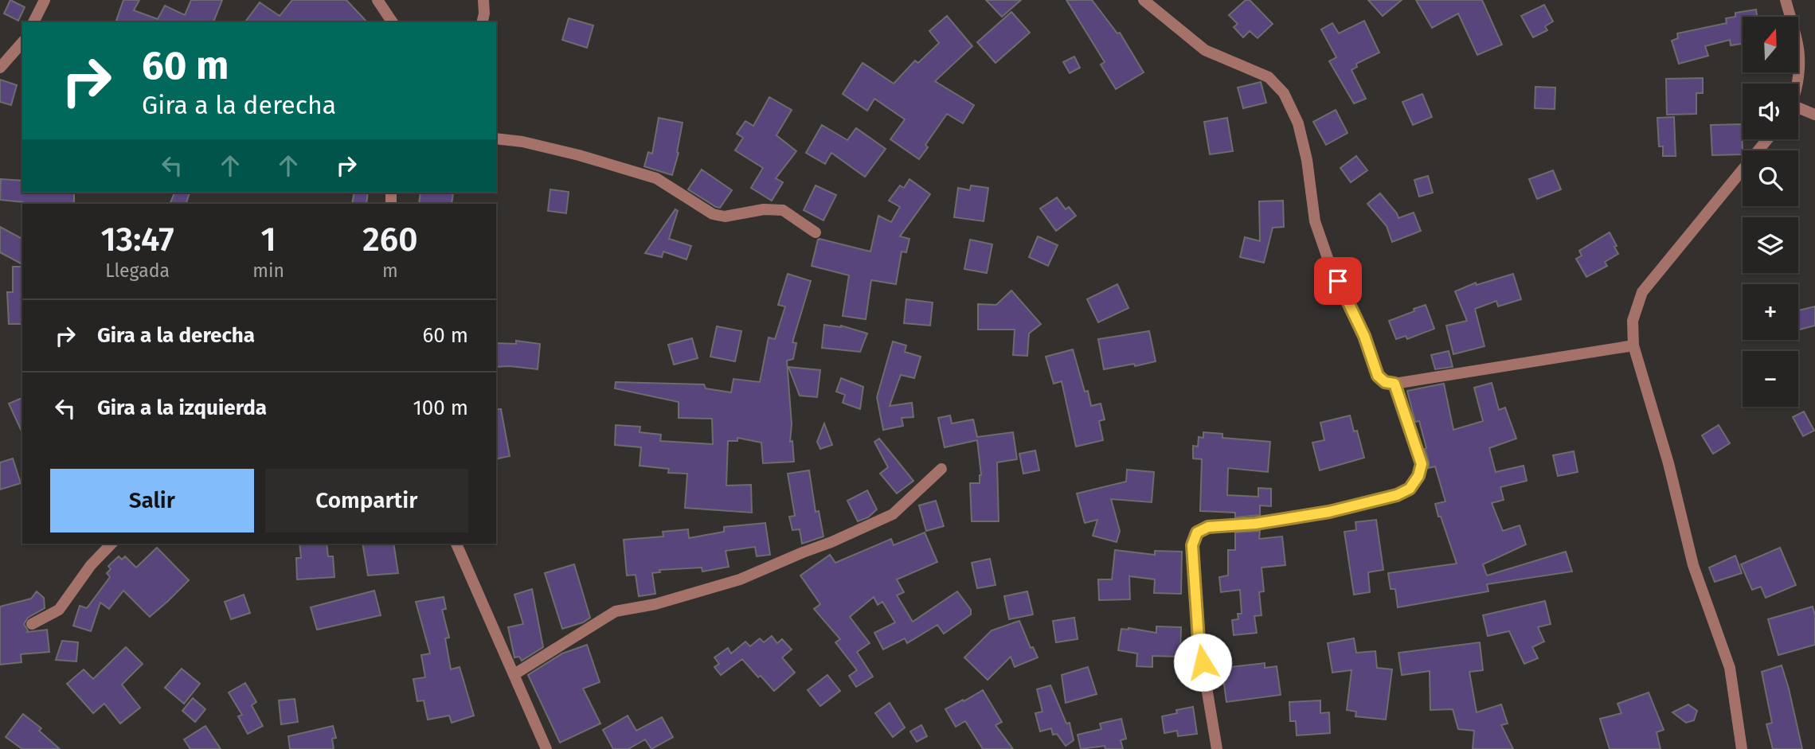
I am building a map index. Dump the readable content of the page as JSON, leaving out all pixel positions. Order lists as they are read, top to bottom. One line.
{"north":"top","page":{"map_buttons":["+","−"],"turn":["60 m","Gira a la derecha"],"eta":["13:47","Llegada","1","min","260","m"],"list":[{"name":"Gira a la derecha","value":"60 m"},{"name":"Gira a la izquierda","value":"100 m"}],"buttons":["Salir","Compartir"]}}
